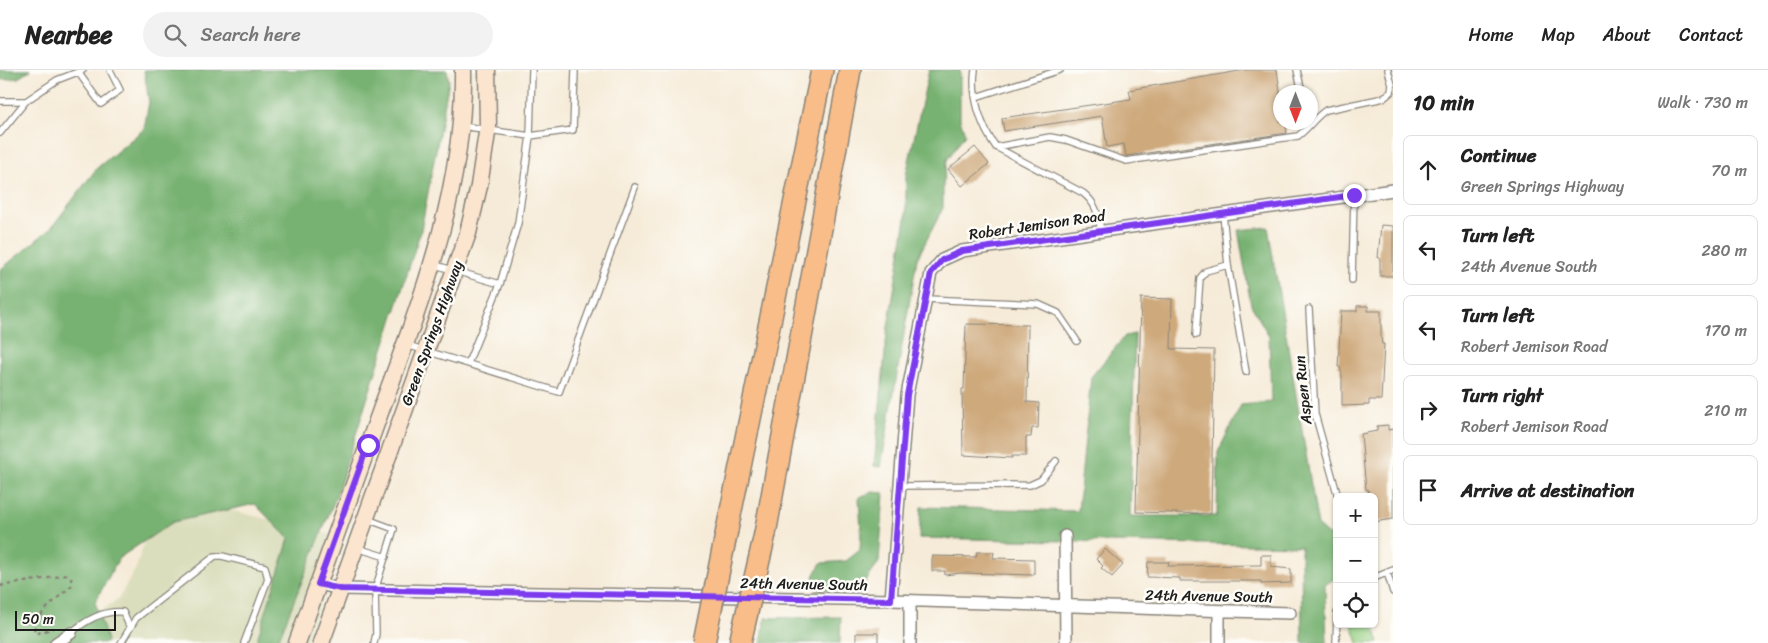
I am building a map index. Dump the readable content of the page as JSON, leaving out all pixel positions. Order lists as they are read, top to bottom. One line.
{"streets":{"main road":["Green Springs Highway"],"street":["Robert Jemison Road","24th Avenue South"],"lane":["Aspen Run"]},"crossings":[["Robert Jemison Road","24th Avenue South"],["Green Springs Highway","24th Avenue South"]],"scale_bar":"50 m","north":"bottom","page":{"header":"Nearbee","search":"Search here","nav":["Home","Map","About","Contact"],"heading":["10 min","Walk · 730 m"],"list":[["Continue","Green Springs Highway","70 m"],["Turn left","24th Avenue South","280 m"],["Turn left","Robert Jemison Road","170 m"],["Turn right","Robert Jemison Road","210 m"],"Arrive at destination"],"map_buttons":["+","−"],"scale":"50 m"}}
